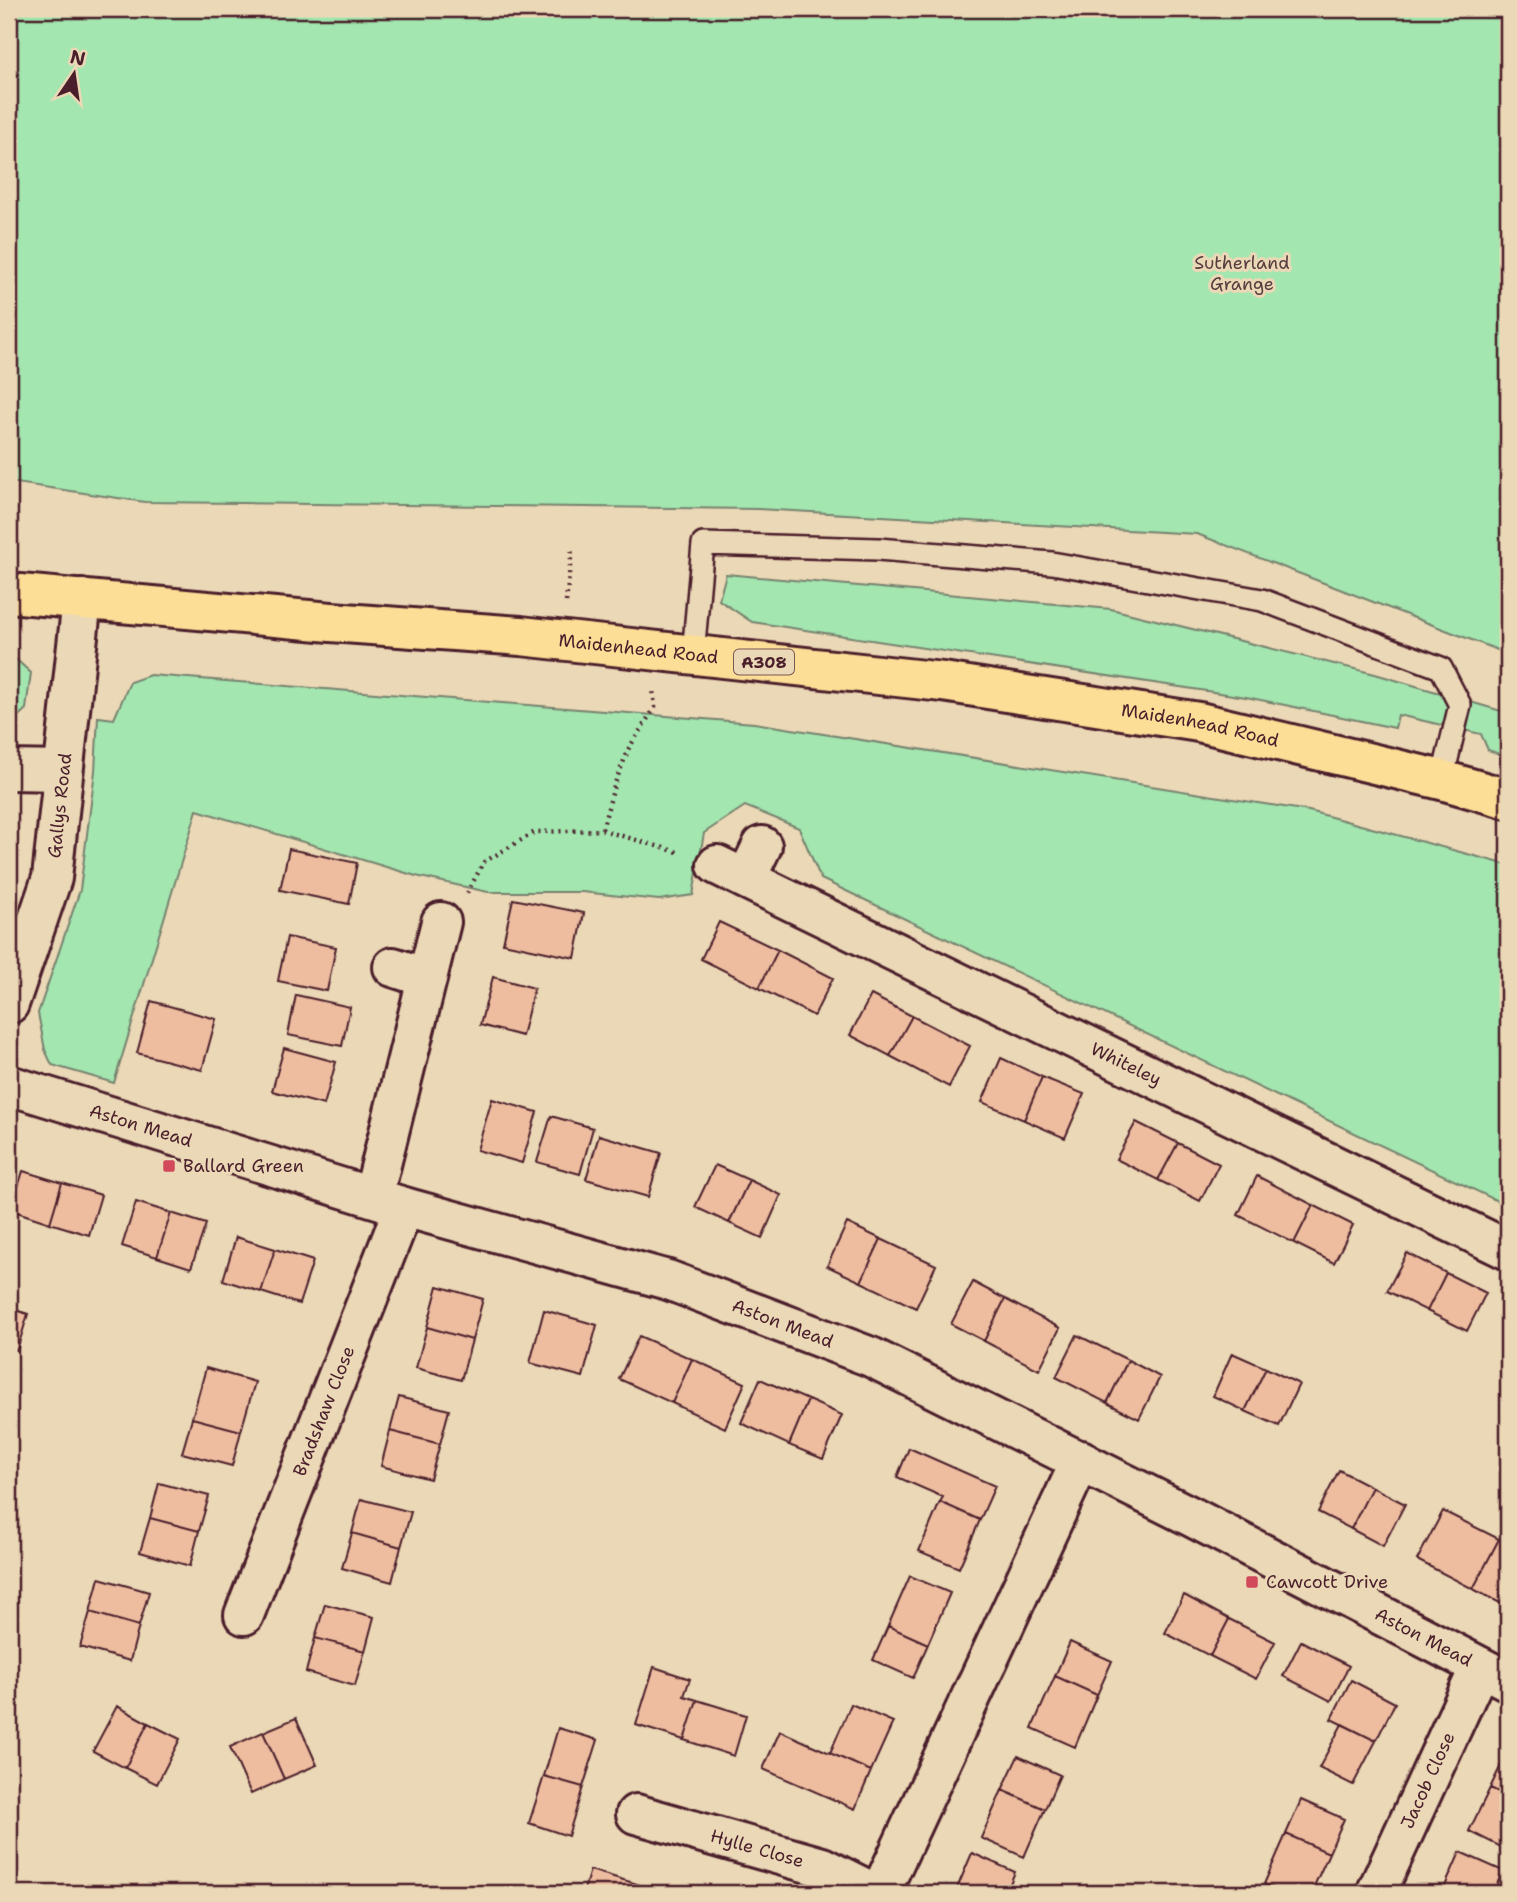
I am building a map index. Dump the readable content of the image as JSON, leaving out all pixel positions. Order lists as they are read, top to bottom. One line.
{"streets":{"main road":["Maidenhead Road","A308"],"street":["Gallys Road","Whiteley","Aston Mead","Bradshaw Close","Jacob Close","Hylle Close"]},"crossings":[["Maidenhead Road","Gallys Road"],["Aston Mead","Bradshaw Close"],["Aston Mead","Jacob Close"]],"parks":["Sutherland Grange"],"places":{"transit":["Ballard Green","Cawcott Drive"]},"north":"top"}
